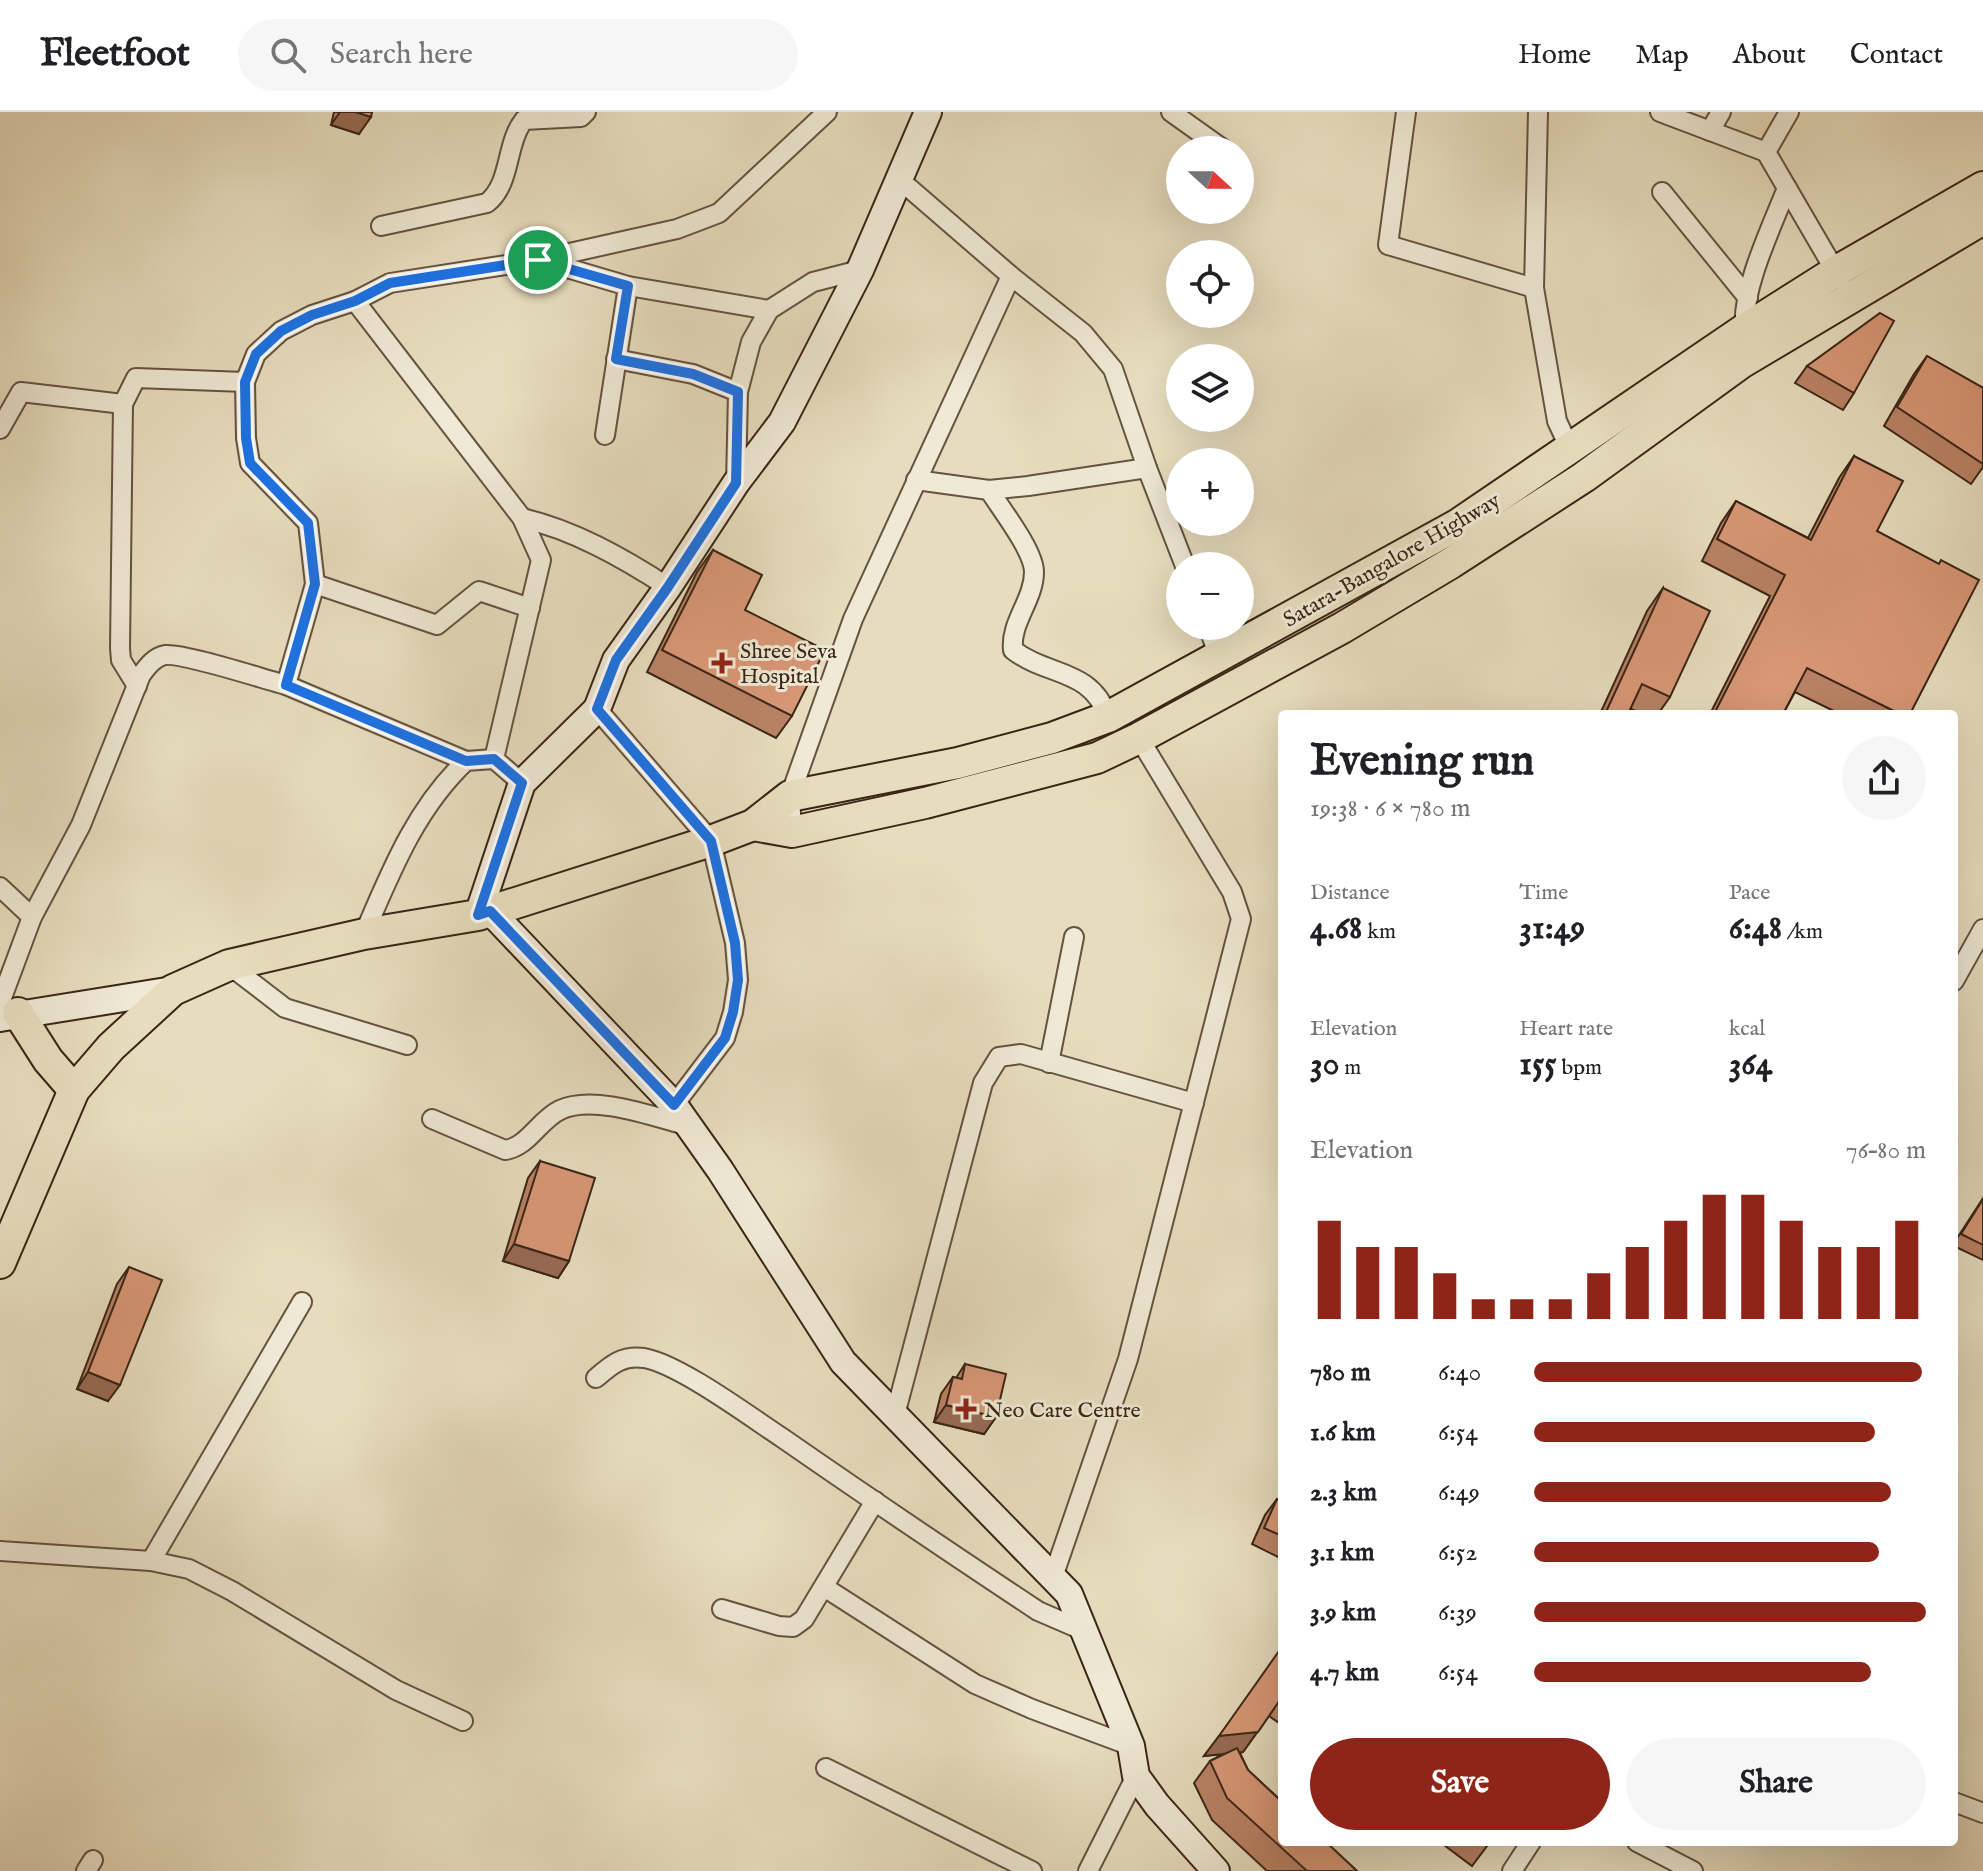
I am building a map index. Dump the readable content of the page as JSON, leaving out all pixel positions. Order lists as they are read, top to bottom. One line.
{"streets":{"main road":["Satara-Bangalore Highway"]},"places":{"health":["Shree Seva Hospital","Neo Care Centre"]},"north":"right","page":{"header":"Fleetfoot","search":"Search here","nav":["Home","Map","About","Contact"],"map_buttons":["+","−"],"heading":["Evening run","19:38 · 6 × 780 m"],"stats":[["Distance","4.68 km"],["Time","31:49"],["Pace","6:48 /km"],["Elevation","30 m"],["Heart rate","155 bpm"],["kcal","364"]],"chart":["Elevation","76–80 m"],"list":[{"name":"780 m","note":"6:40"},{"name":"1.6 km","note":"6:54"},{"name":"2.3 km","note":"6:49"},{"name":"3.1 km","note":"6:52"},{"name":"3.9 km","note":"6:39"},{"name":"4.7 km","note":"6:54"}],"buttons":["Save","Share"]}}
